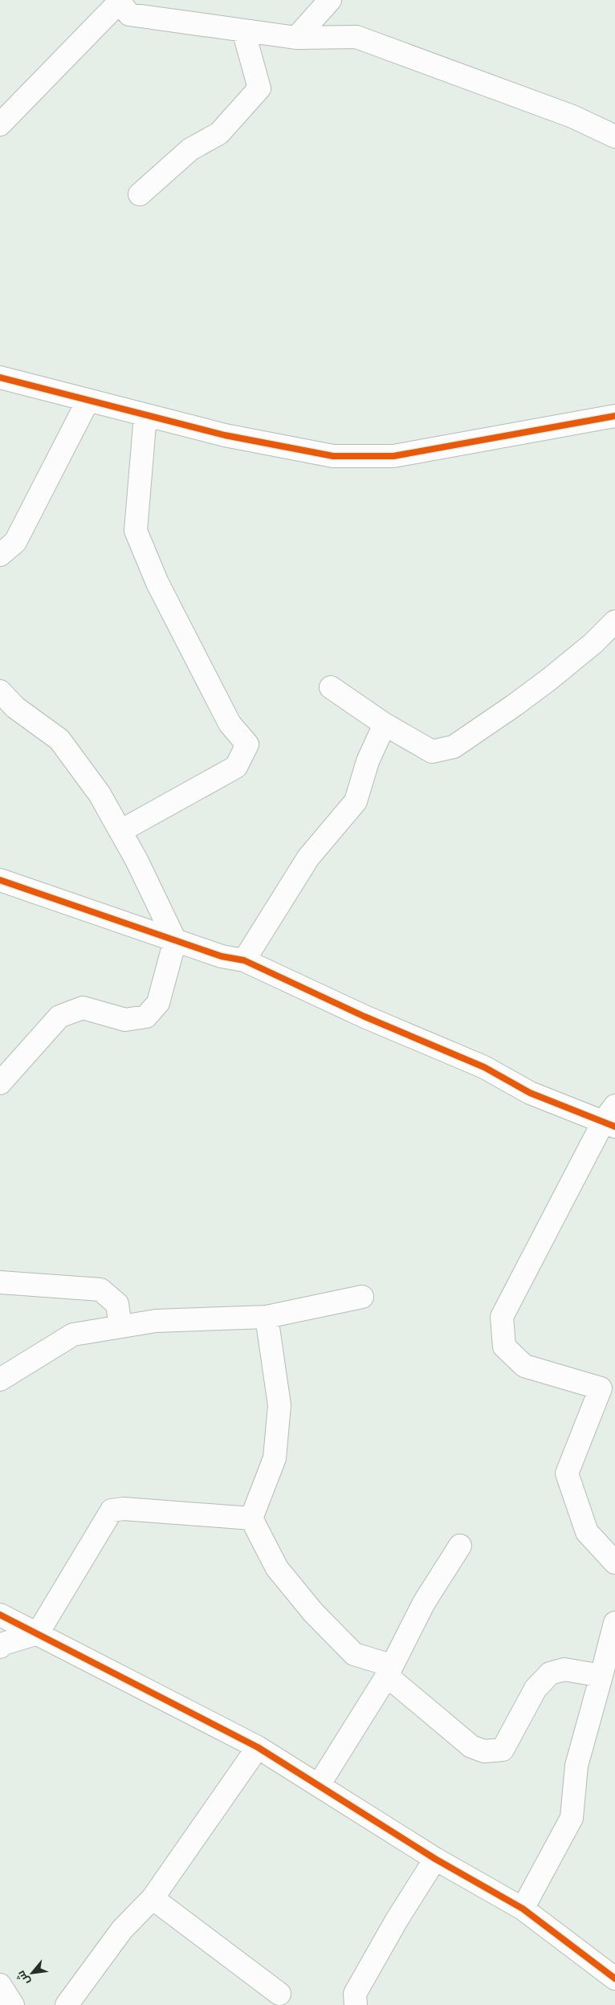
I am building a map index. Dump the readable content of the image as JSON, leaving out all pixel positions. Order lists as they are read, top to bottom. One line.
{"north":"bottom left"}
